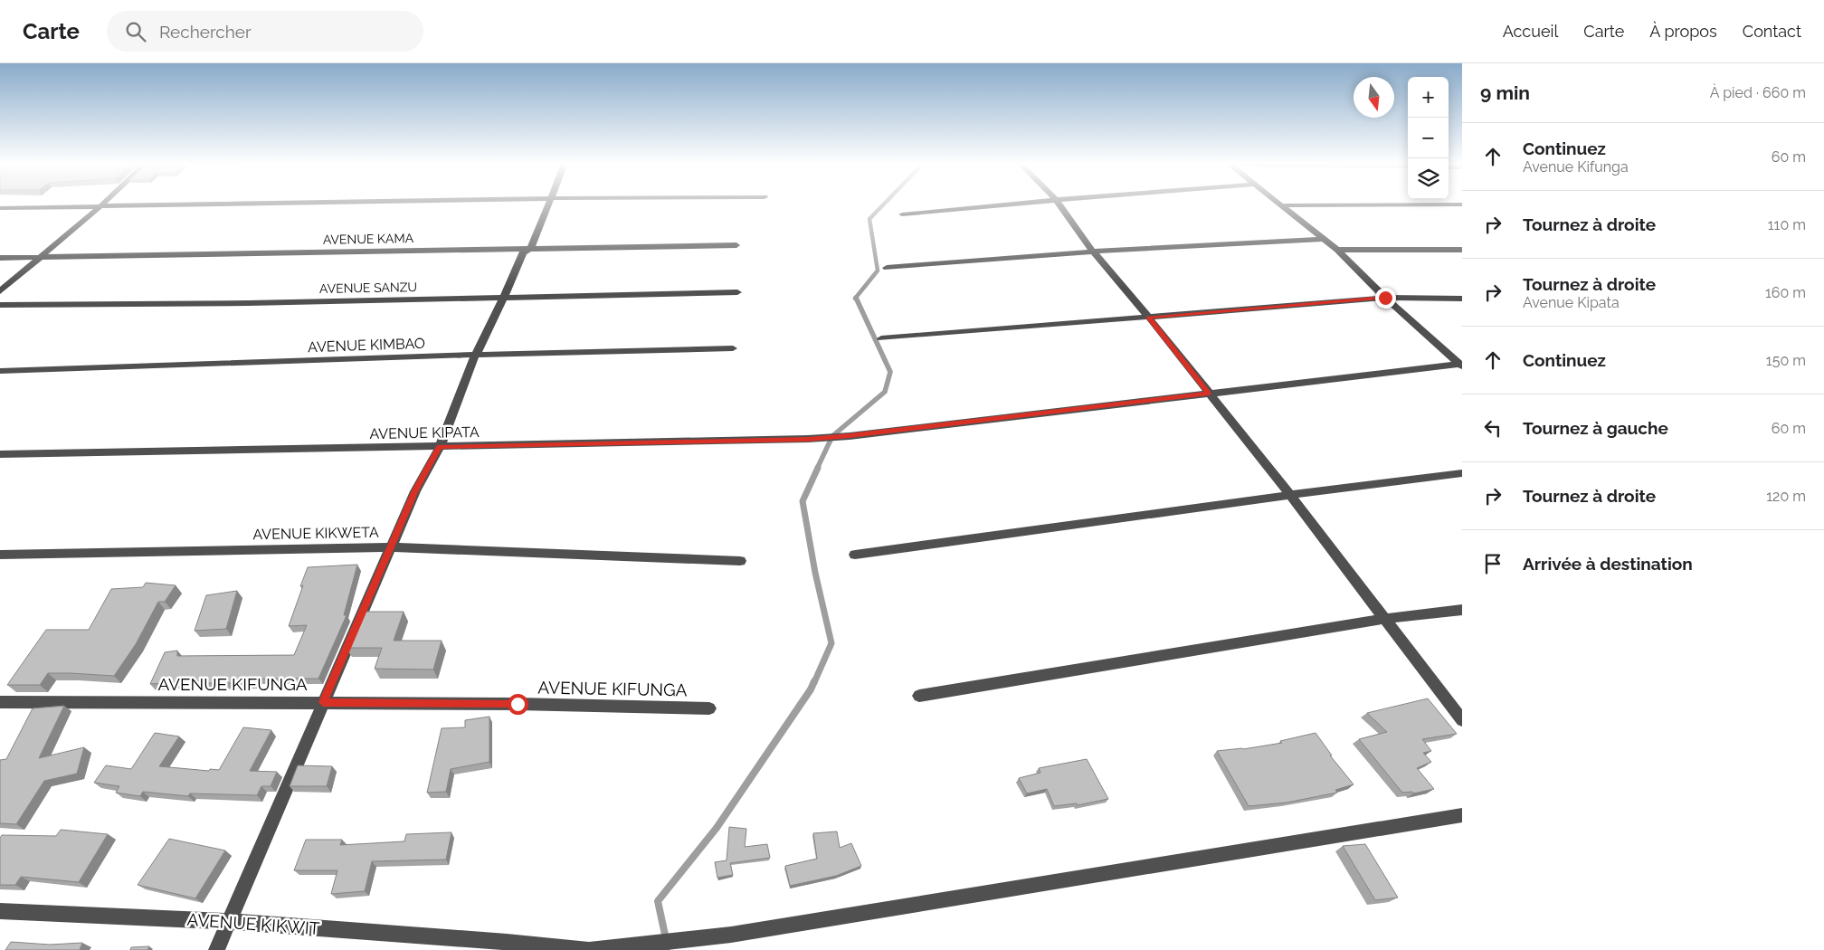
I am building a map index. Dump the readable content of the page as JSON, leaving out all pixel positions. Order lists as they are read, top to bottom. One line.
{"streets":{"street":["AVENUE KAMA","AVENUE SANZU","AVENUE KIMBAO","AVENUE KIPATA","AVENUE KIKWETA","AVENUE KIFUNGA","AVENUE KIKWIT"]},"north":"bottom","page":{"header":"Carte","search":"Rechercher","nav":["Accueil","Carte","À propos","Contact"],"heading":["9 min","À pied · 660 m"],"map_buttons":["+","−"],"list":[["Continuez","Avenue Kifunga","60 m"],["Tournez à droite","110 m"],["Tournez à droite","Avenue Kipata","160 m"],["Continuez","150 m"],["Tournez à gauche","60 m"],["Tournez à droite","120 m"],"Arrivée à destination"]}}
